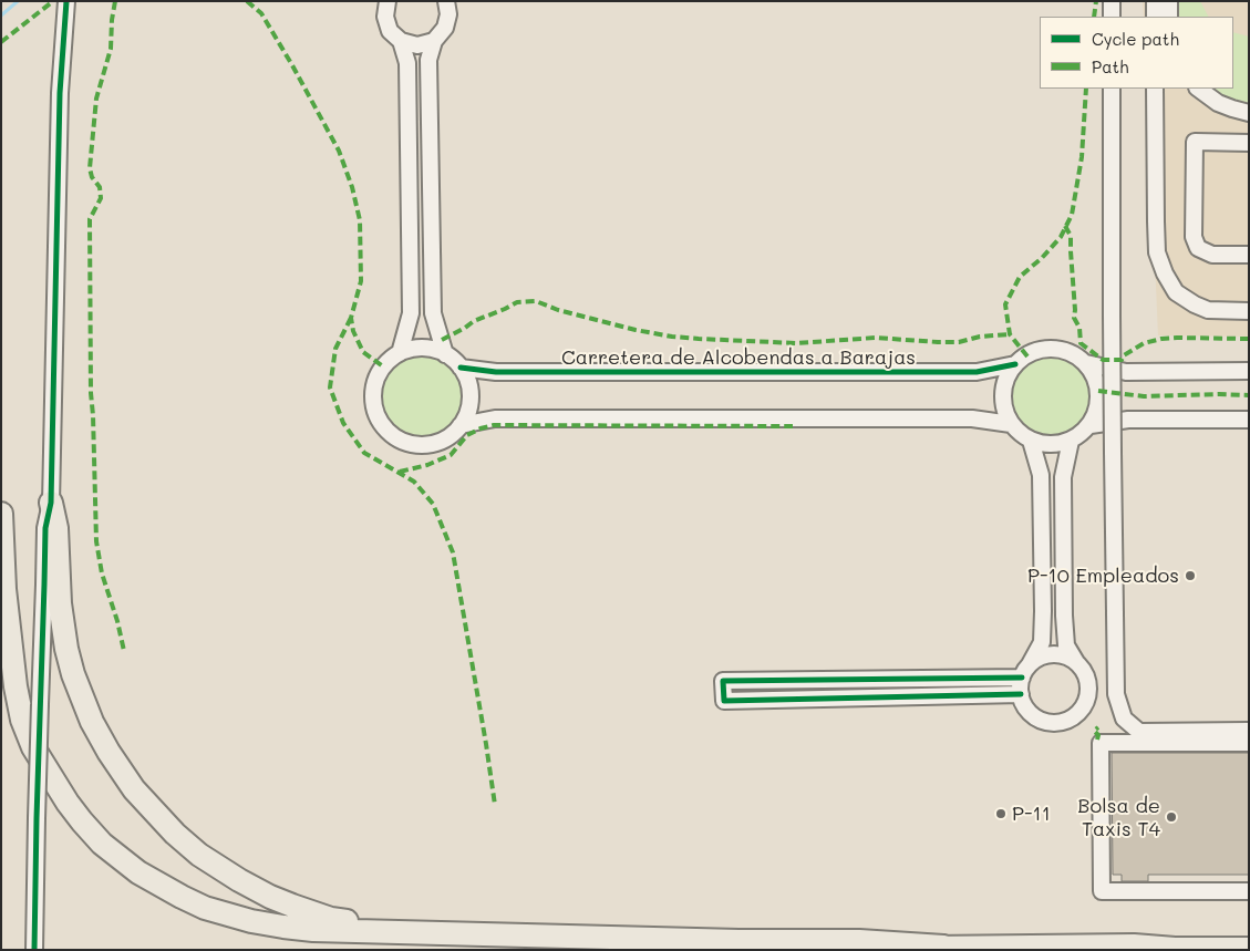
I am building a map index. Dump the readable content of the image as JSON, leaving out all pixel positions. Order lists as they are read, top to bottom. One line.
{"streets":{"street":["Carretera de Alcobendas a Barajas"]},"places":["P-10 Empleados","P-11","Bolsa de Taxis T4"],"legend":["Cycle path","Path"]}
